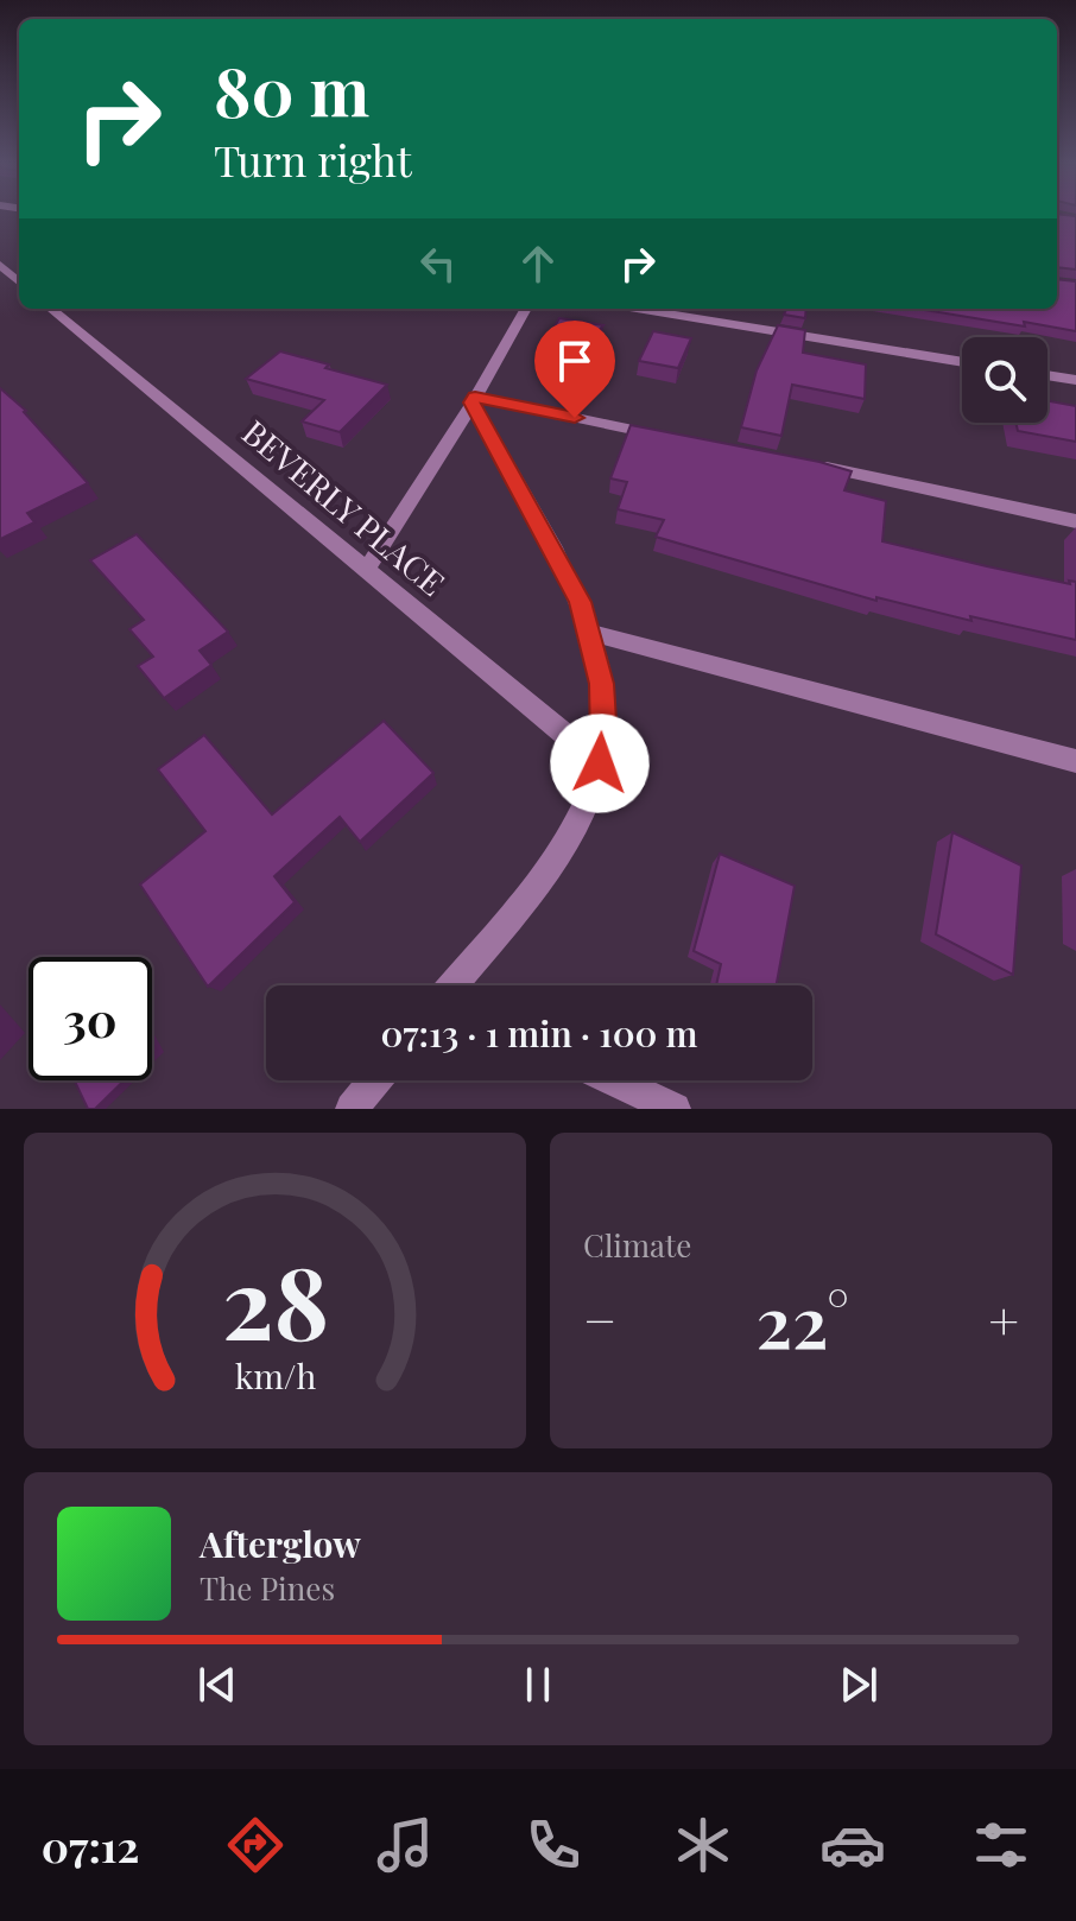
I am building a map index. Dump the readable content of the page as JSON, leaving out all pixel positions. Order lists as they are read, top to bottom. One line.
{"streets":{"street":["BEVERLY PLACE"]},"page":{"turn":["80 m","Turn right"],"limit":"30","trip":"07:13 · 1 min · 100 m","tile":"Climate","heat":["−","22°","+"],"song":["Afterglow","The Pines"],"tabs":"07:12","gauge":["28","km/h"]}}
